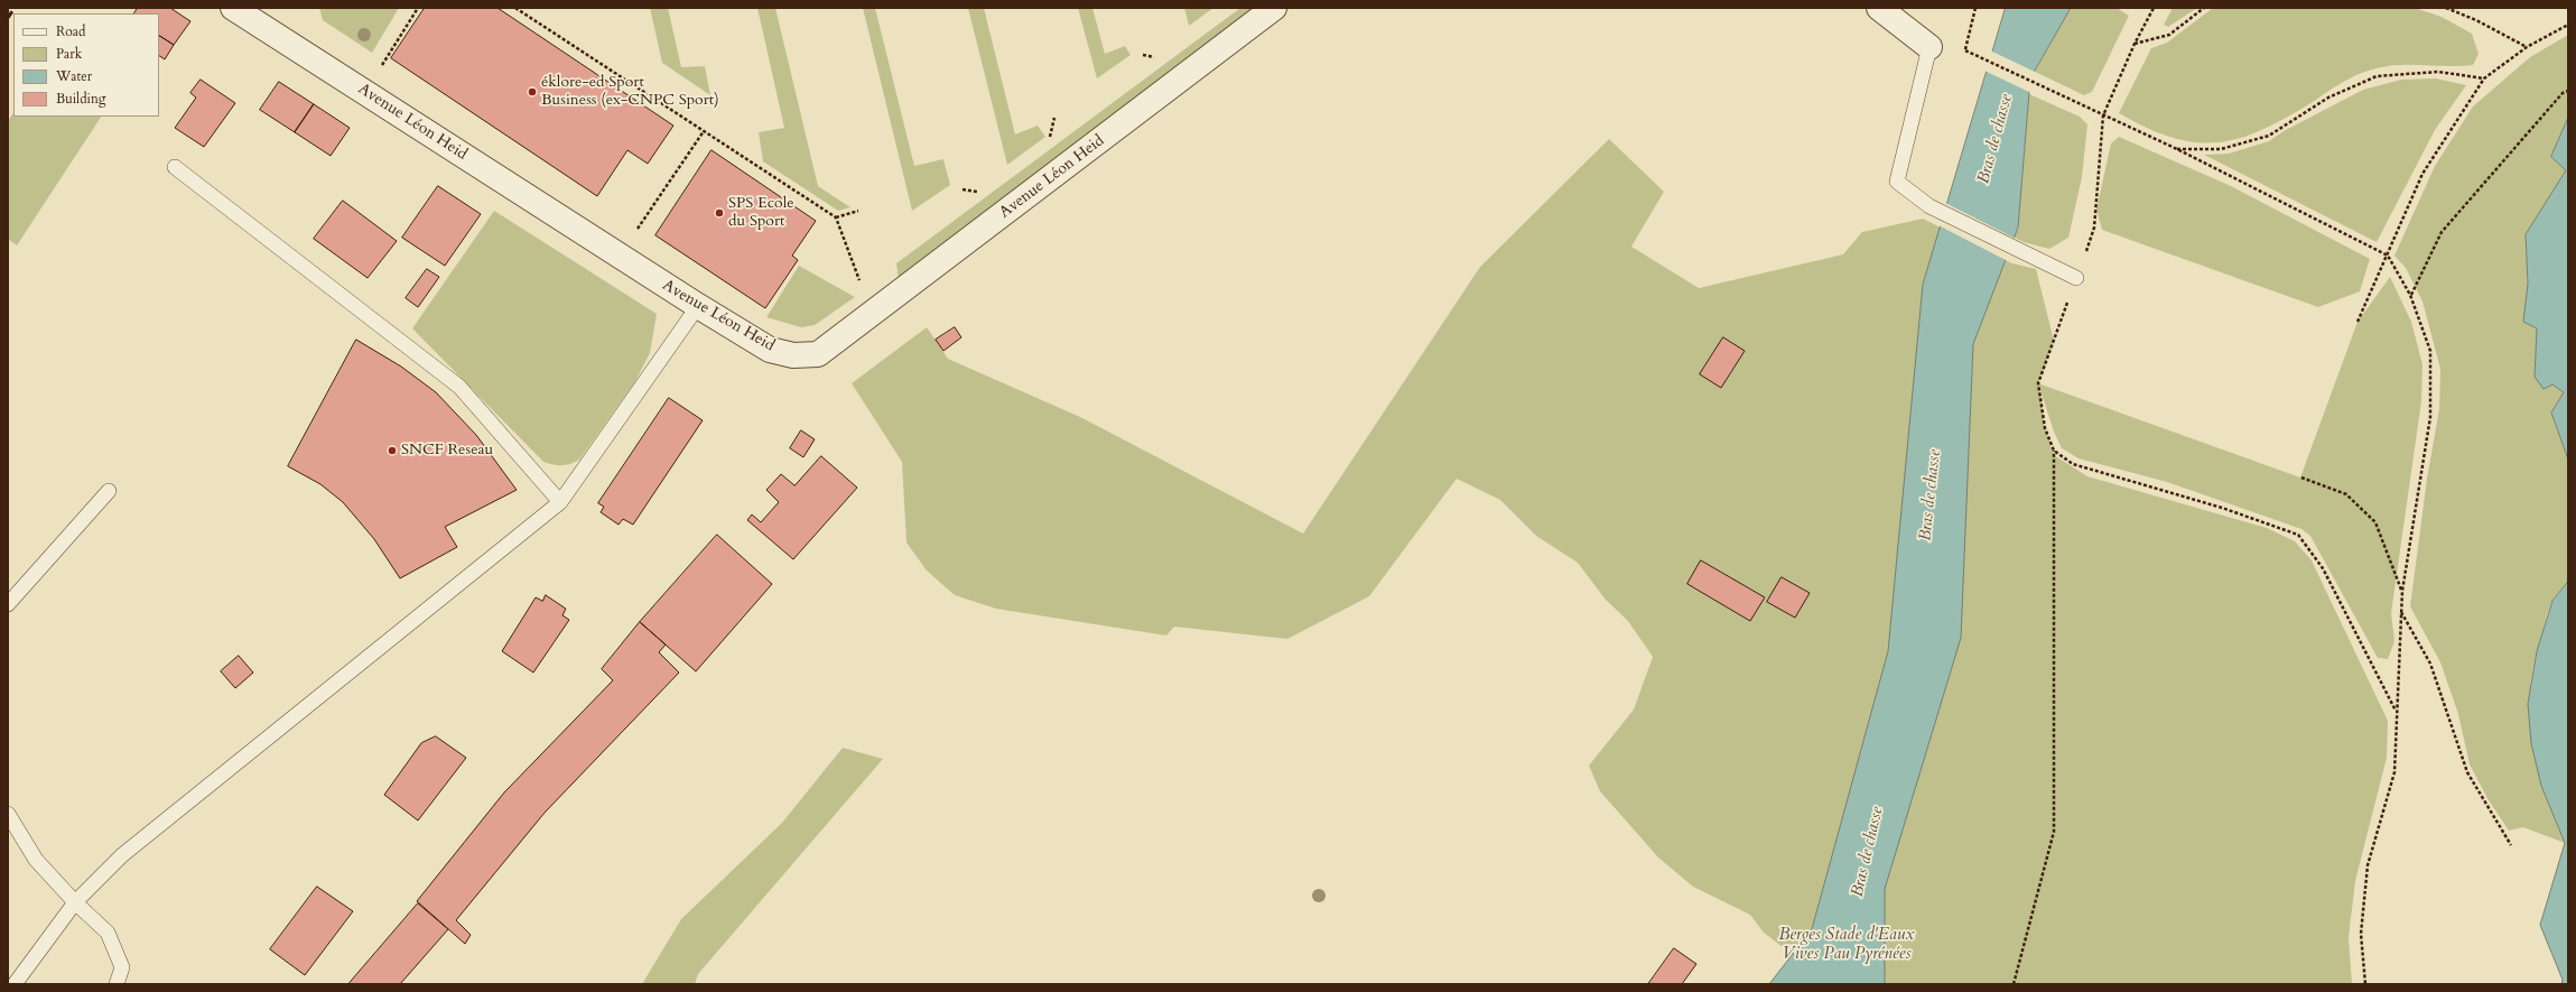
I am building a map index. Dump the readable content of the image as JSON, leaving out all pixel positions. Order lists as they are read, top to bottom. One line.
{"streets":{"street":["Avenue Léon Heid"]},"water":["Bras de chasse","Berges Stade d'Eaux Vives Pau Pyrénées"],"places":["éklore-ed Sport Business (ex-CNPC Sport)","SPS Ecole du Sport","SNCF Reseau"],"legend":["Road","Park","Water","Building"]}
